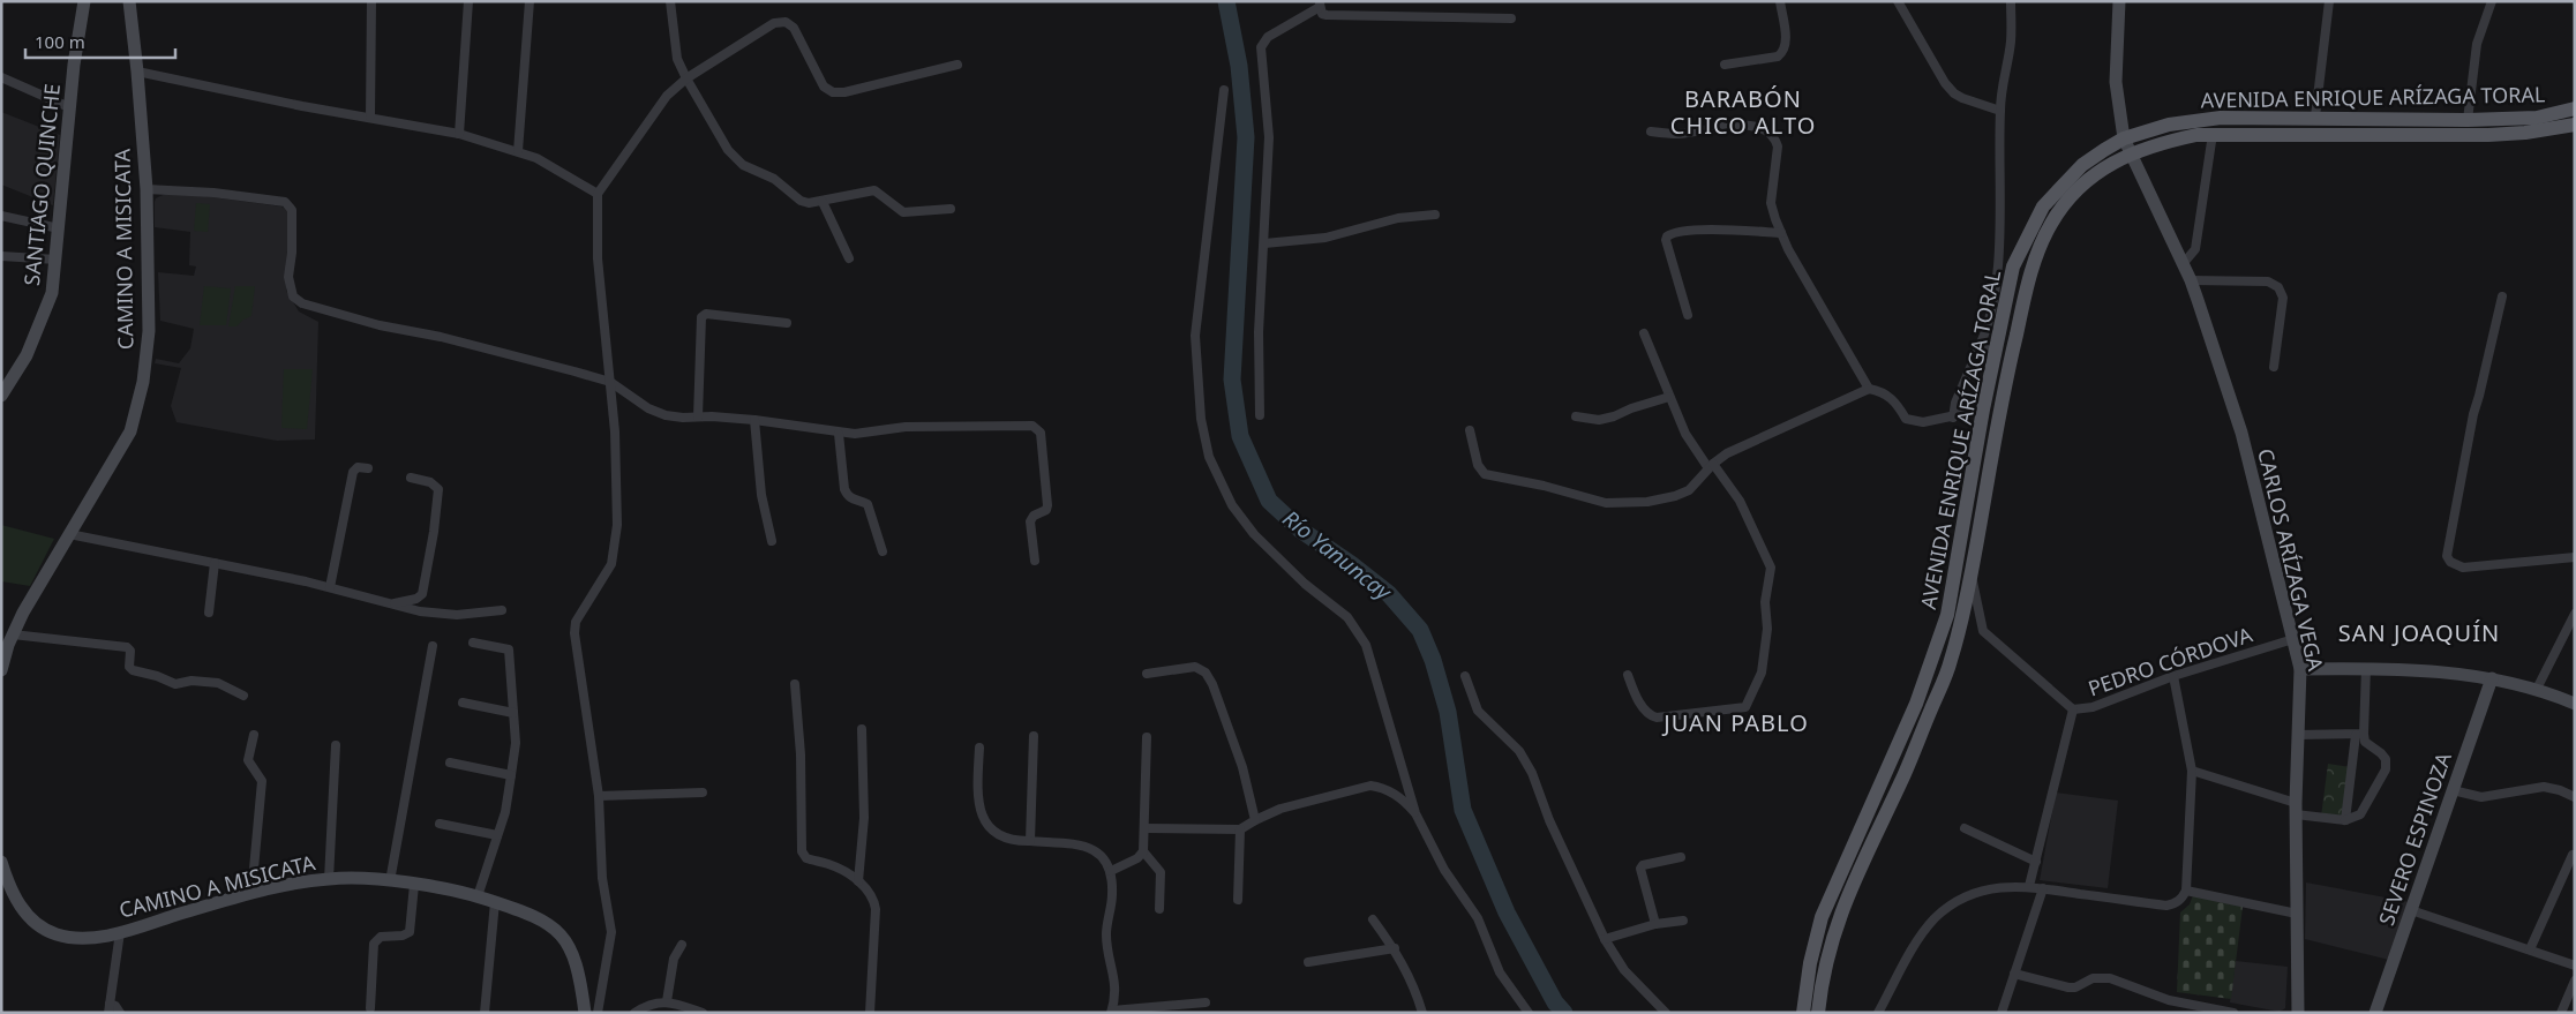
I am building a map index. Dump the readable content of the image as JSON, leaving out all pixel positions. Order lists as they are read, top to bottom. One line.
{"streets":{"main road":["AVENIDA ENRIQUE ARÍZAGA TORAL"],"street":["SANTIAGO QUINCHE","CAMINO A MISICATA","CARLOS ARÍZAGA VEGA","PEDRO CÓRDOVA","SEVERO ESPINOZA"]},"crossings":[["AVENIDA ENRIQUE ARÍZAGA TORAL","CARLOS ARÍZAGA VEGA"],["AVENIDA ENRIQUE ARÍZAGA TORAL","PEDRO CÓRDOVA"],["CARLOS ARÍZAGA VEGA","PEDRO CÓRDOVA"]],"districts":["BARABÓN CHICO ALTO","SAN JOAQUÍN","JUAN PABLO"],"water":["Río Yanuncay"],"scale_bar":"100 m"}
